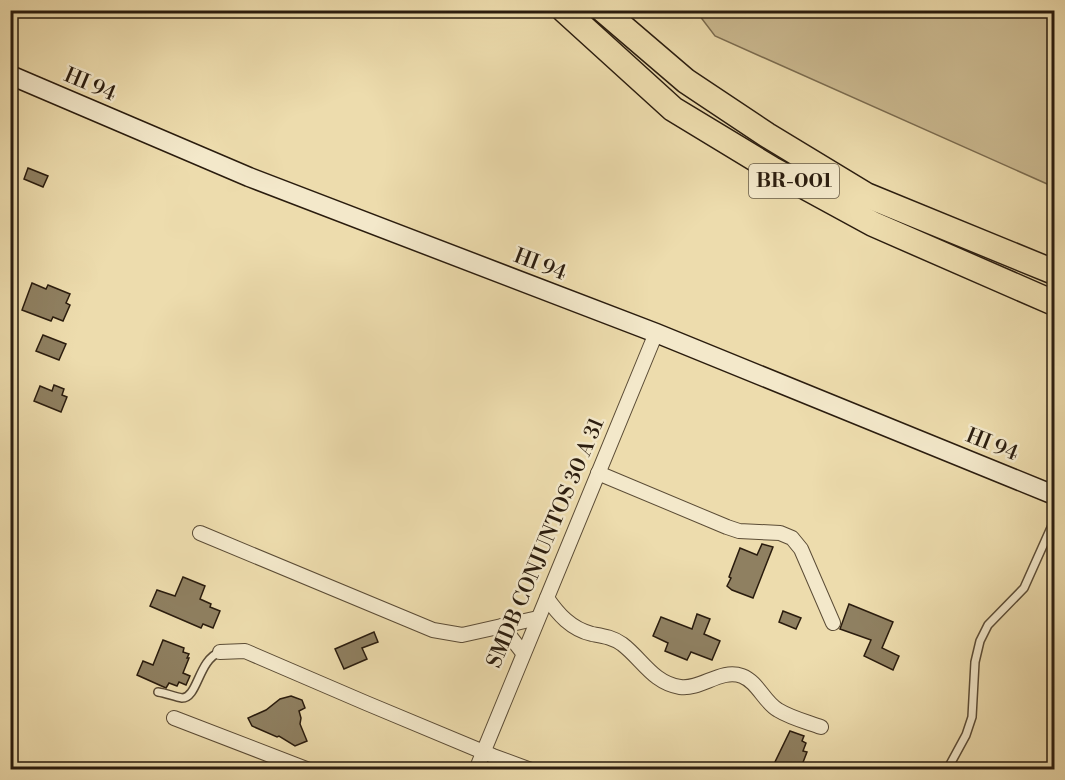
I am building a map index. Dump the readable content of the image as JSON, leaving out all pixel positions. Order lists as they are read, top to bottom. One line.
{"streets":{"highway":["BR-001"],"street":["HI 94","SMDB CONJUNTOS 30 A 31"]},"crossings":[["HI 94","SMDB CONJUNTOS 30 A 31"]]}
